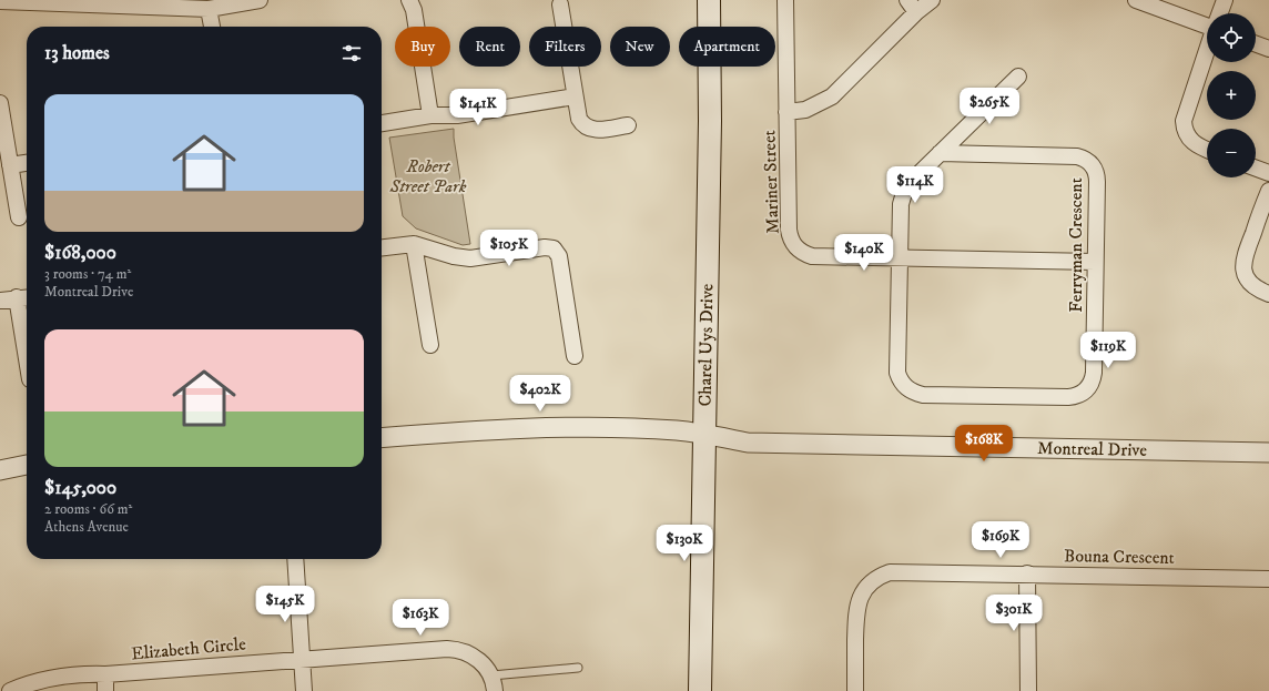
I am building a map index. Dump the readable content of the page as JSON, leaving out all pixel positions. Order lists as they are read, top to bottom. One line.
{"streets":{"main road":["Charel Uys Drive"],"street":["Mariner Street","Ferryman Crescent","Montreal Drive","Bouna Crescent","Elizabeth Circle"]},"crossings":[["Mariner Street","Ferryman Crescent"],["Charel Uys Drive","Montreal Drive"]],"parks":["Robert Street Park"],"page":{"map_buttons":["+","−"],"chip":["Buy","Rent","Filters","New","Apartment"],"heading":"13 homes","list":[{"name":"$168,000","note":"3 rooms · 74 m² · Montreal Drive"},{"name":"$145,000","note":"2 rooms · 66 m² · Athens Avenue"}],"price":["$265K","$141K","$114K","$105K","$140K","$119K","$402K","$168K","$169K","$130K","$145K","$301K","$163K"]}}
